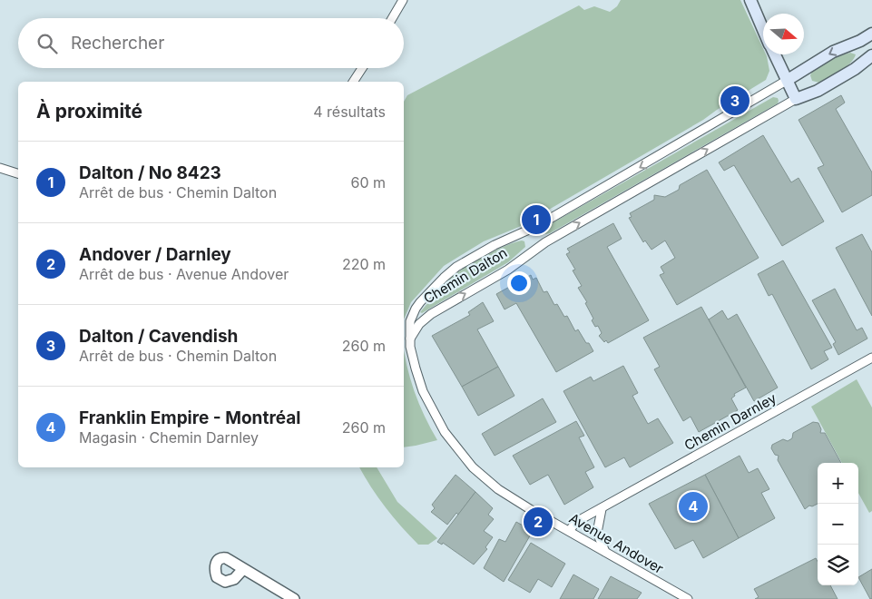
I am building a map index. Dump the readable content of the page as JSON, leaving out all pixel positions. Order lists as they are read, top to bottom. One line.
{"streets":{"main road":["Chemin Dalton"],"street":["Chemin Darnley","Avenue Andover"]},"crossings":[["Chemin Dalton","Avenue Andover"],["Chemin Darnley","Avenue Andover"]],"north":"right","page":{"search":"Rechercher","heading":["À proximité","4 résultats"],"pins":["3","1","4","2"],"list":[{"mark":"1","name":"Dalton / No 8423","note":"Arrêt de bus · Chemin Dalton","value":"60 m"},{"mark":"2","name":"Andover / Darnley","note":"Arrêt de bus · Avenue Andover","value":"220 m"},{"mark":"3","name":"Dalton / Cavendish","note":"Arrêt de bus · Chemin Dalton","value":"260 m"},{"mark":"4","name":"Franklin Empire - Montréal","note":"Magasin · Chemin Darnley","value":"260 m"}],"map_buttons":["+","−"]}}
